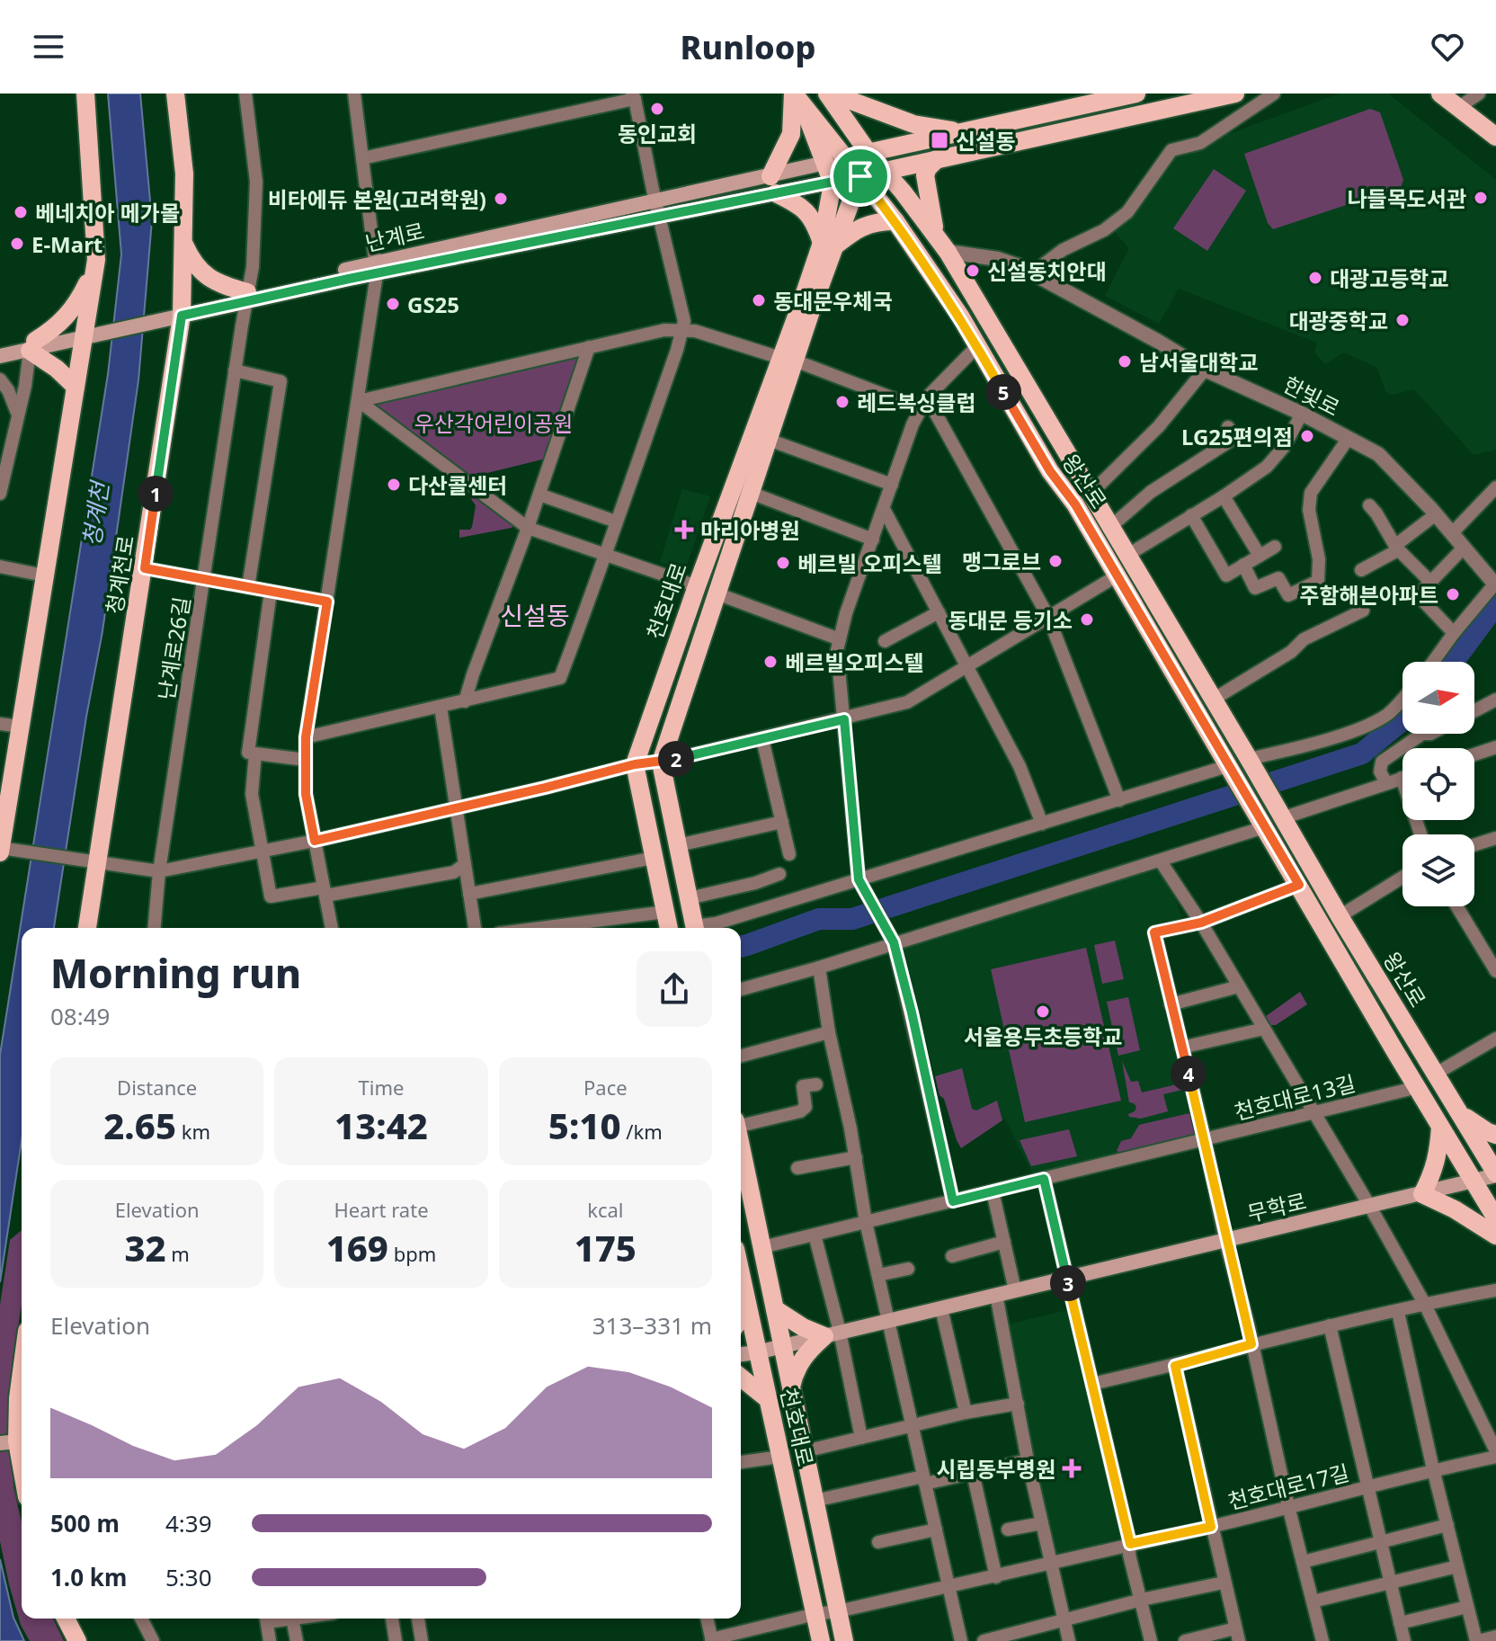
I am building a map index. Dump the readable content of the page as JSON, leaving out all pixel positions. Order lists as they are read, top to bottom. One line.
{"streets":{"main road":["난계로","왕산로","청계천로","천호대로","무학로"],"street":["한빛로","난계로26길","천호대로13길","천호대로17길"]},"crossings":[["난계로","왕산로"],["난계로","청계천로"],["난계로","난계로26길"],["한빛로","왕산로"],["왕산로","천호대로13길"],["왕산로","무학로"],["천호대로","천호대로13길"],["천호대로","무학로"],["천호대로","천호대로17길"]],"districts":["신설동"],"water":["청계천"],"parks":["우산각어린이공원"],"places":{"other":["동인교회","나들목도서관","비타에듀 본원(고려학원)","베네치아 메가몰","E-Mart","신설동치안대","대광고등학교","동대문우체국","GS25","대광중학교","남서울대학교","레드복싱클럽","LG25편의점","다산콜센터","맹그로브","베르빌 오피스텔","주함해븐아파트","동대문 등기소","베르빌오피스텔","서울용두초등학교"],"transit":["신설동"],"health":["마리아병원","시립동부병원"]},"north":"right","page":{"header":"Runloop","pins":["5","1","2","4","3"],"heading":["Morning run","08:49"],"stats":[["Distance","2.65 km"],["Time","13:42"],["Pace","5:10 /km"],["Elevation","32 m"],["Heart rate","169 bpm"],["kcal","175"]],"chart":["Elevation","313–331 m"],"list":[{"name":"500 m","note":"4:39"},{"name":"1.0 km","note":"5:30"}]}}
